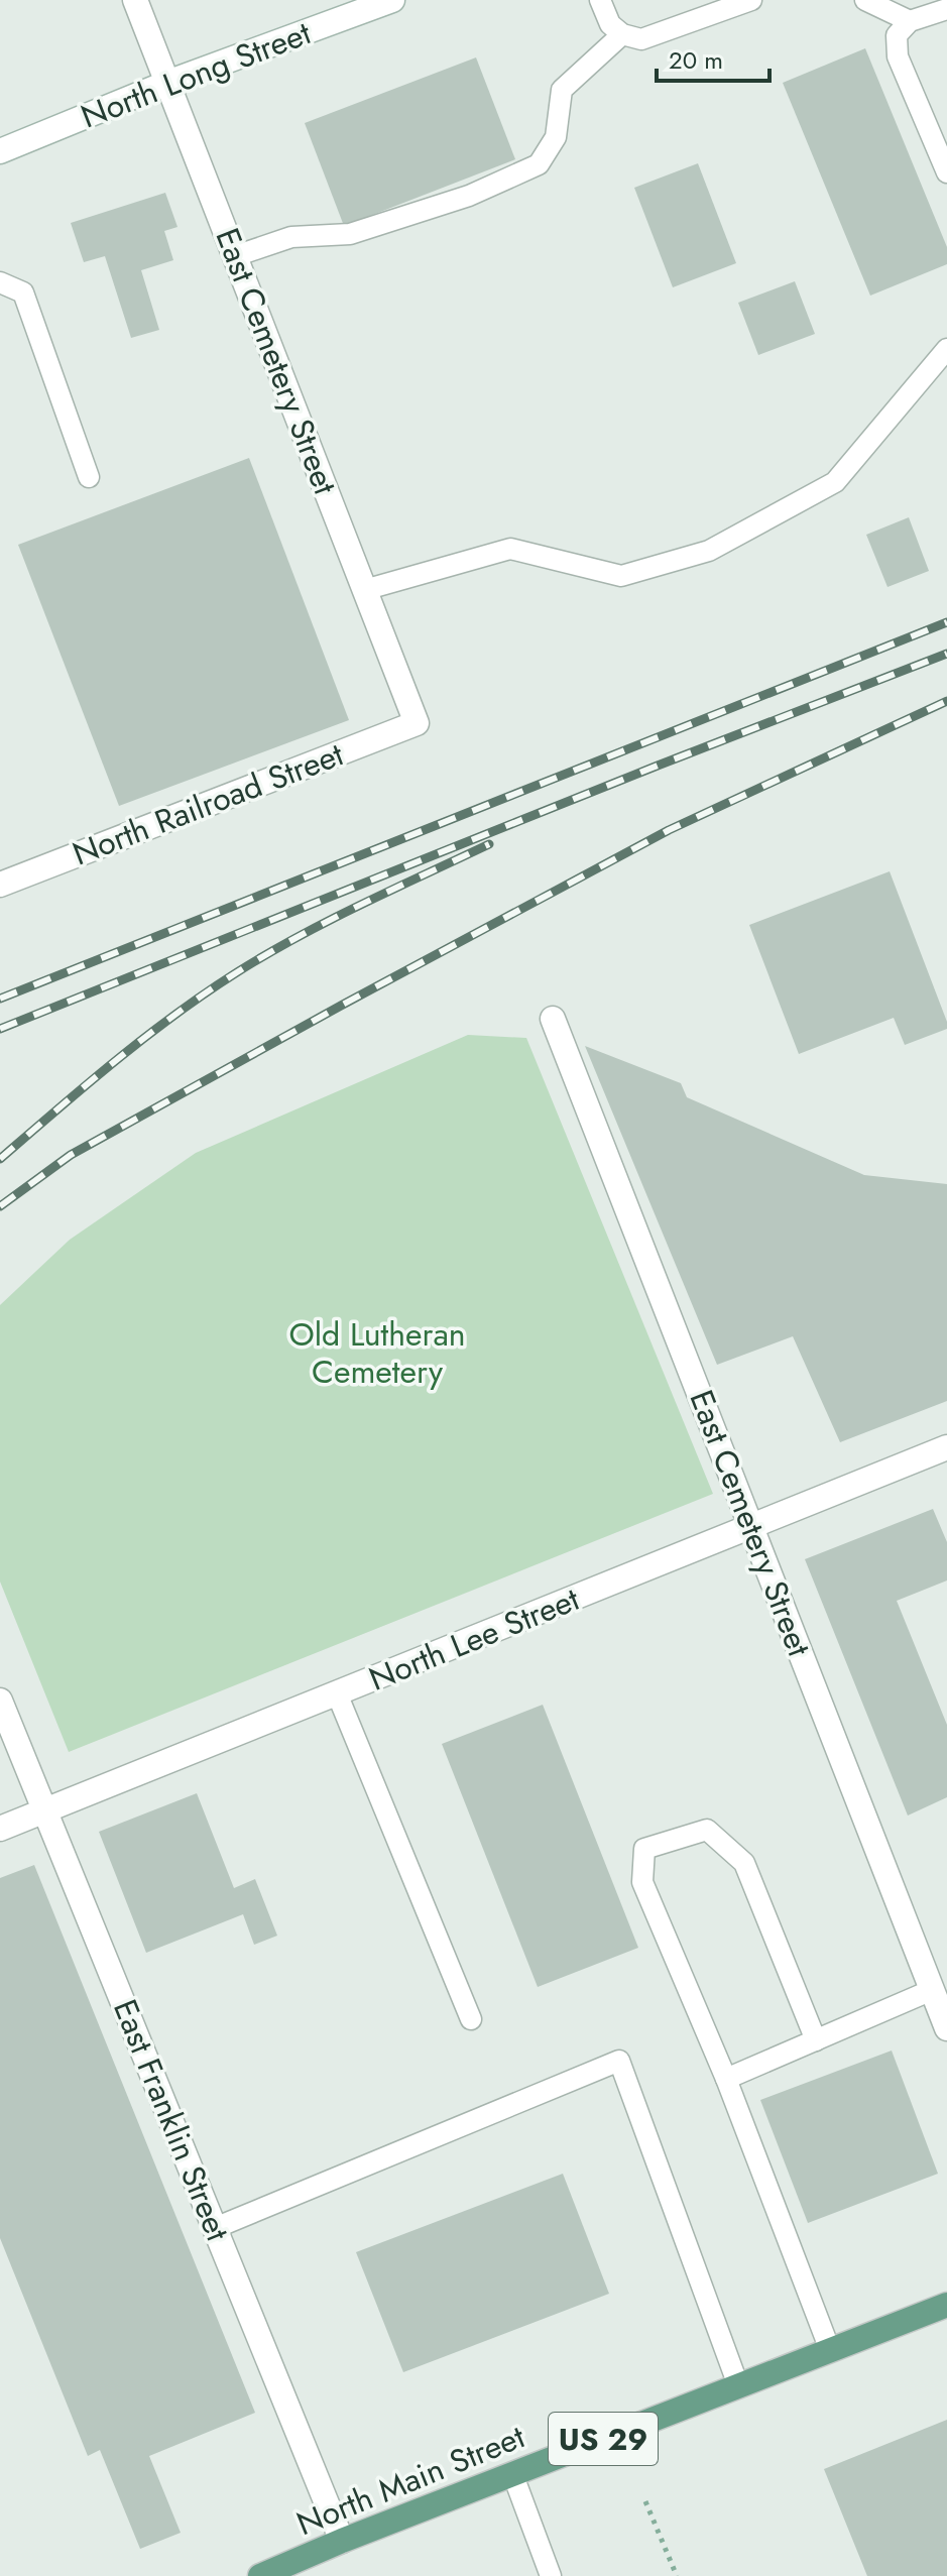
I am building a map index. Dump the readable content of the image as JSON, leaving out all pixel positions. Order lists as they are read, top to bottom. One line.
{"streets":{"main road":["US 29","North Main Street"],"street":["North Long Street","East Cemetery Street","North Railroad Street","North Lee Street","East Franklin Street"]},"crossings":[["North Long Street","East Cemetery Street"],["East Cemetery Street","North Railroad Street"],["East Cemetery Street","North Lee Street"],["North Lee Street","East Franklin Street"],["East Franklin Street","North Main Street"]],"parks":["Old Lutheran Cemetery"],"scale_bar":"20 m"}
